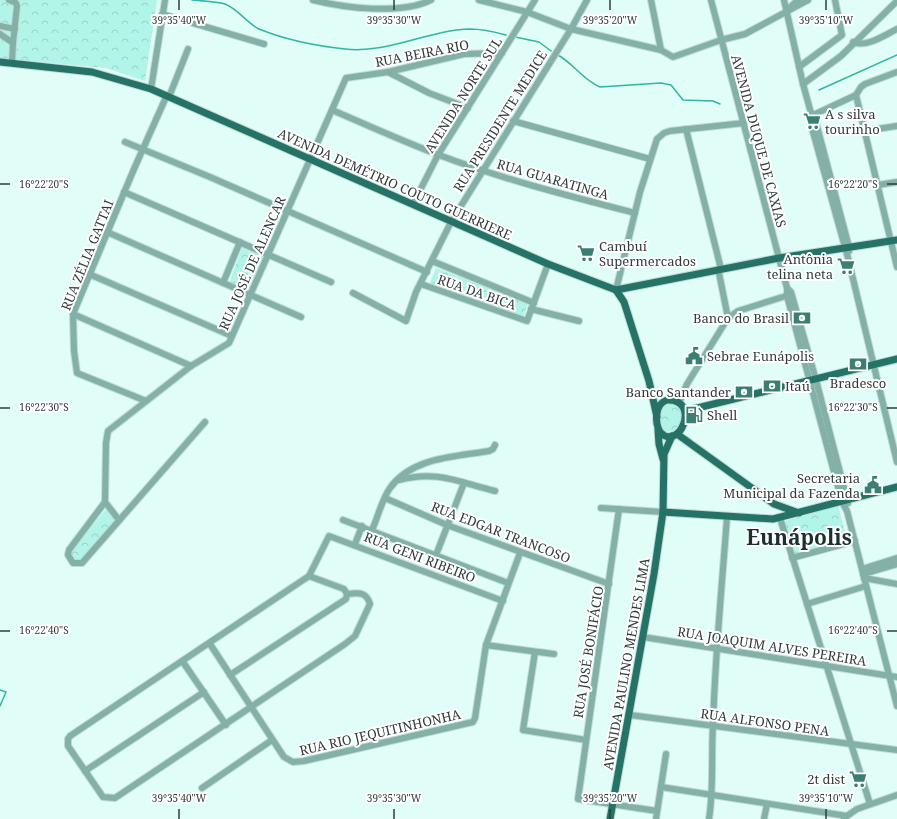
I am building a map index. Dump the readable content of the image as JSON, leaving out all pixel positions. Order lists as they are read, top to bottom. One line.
{"streets":{"main road":["AVENIDA DEMÉTRIO COUTO GUERRIERE","AVENIDA PAULINO MENDES LIMA"],"street":["RUA BEIRA RIO","AVENIDA NORTE SUL","RUA PRESIDENTE MEDICE","AVENIDA DUQUE DE CAXIAS","RUA GUARATINGA","RUA ZÉLIA GATTAI","RUA JOSÉ DE ALENCAR","RUA DA BICA","RUA EDGAR TRANCOSO","RUA GENI RIBEIRO","RUA JOAQUIM ALVES PEREIRA","RUA JOSÉ BONIFÁCIO","RUA ALFONSO PENA","RUA RIO JEQUITINHONHA"]},"crossings":[["RUA BEIRA RIO","AVENIDA NORTE SUL"],["RUA BEIRA RIO","RUA JOSÉ DE ALENCAR"],["AVENIDA NORTE SUL","RUA GUARATINGA"],["AVENIDA NORTE SUL","AVENIDA DEMÉTRIO COUTO GUERRIERE"],["RUA PRESIDENTE MEDICE","RUA GUARATINGA"],["RUA PRESIDENTE MEDICE","AVENIDA DEMÉTRIO COUTO GUERRIERE"],["RUA PRESIDENTE MEDICE","RUA DA BICA"],["AVENIDA DUQUE DE CAXIAS","RUA JOAQUIM ALVES PEREIRA"],["RUA GUARATINGA","RUA JOSÉ DE ALENCAR"],["AVENIDA DEMÉTRIO COUTO GUERRIERE","RUA ZÉLIA GATTAI"],["AVENIDA DEMÉTRIO COUTO GUERRIERE","RUA JOSÉ DE ALENCAR"],["RUA ZÉLIA GATTAI","RUA JOSÉ DE ALENCAR"],["RUA EDGAR TRANCOSO","RUA JOSÉ BONIFÁCIO"],["RUA JOAQUIM ALVES PEREIRA","AVENIDA PAULINO MENDES LIMA"],["RUA JOSÉ BONIFÁCIO","AVENIDA PAULINO MENDES LIMA"],["AVENIDA PAULINO MENDES LIMA","RUA ALFONSO PENA"]],"districts":["Eunápolis"],"places":{"supermarket":["A s silva tourinho","Cambuí Supermercados","Antônia telina neta","2t dist"],"bank":["Banco do Brasil","Bradesco","Itaú","Banco Santander"],"public building":["Sebrae Eunápolis","Secretaria Municipal da Fazenda"],"fuel station":["Shell"]},"coordinates":["39°35'40\"W","39°35'30\"W","39°35'20\"W","39°35'10\"W","16°22'20\"S","16°22'30\"S","16°22'40\"S"]}
